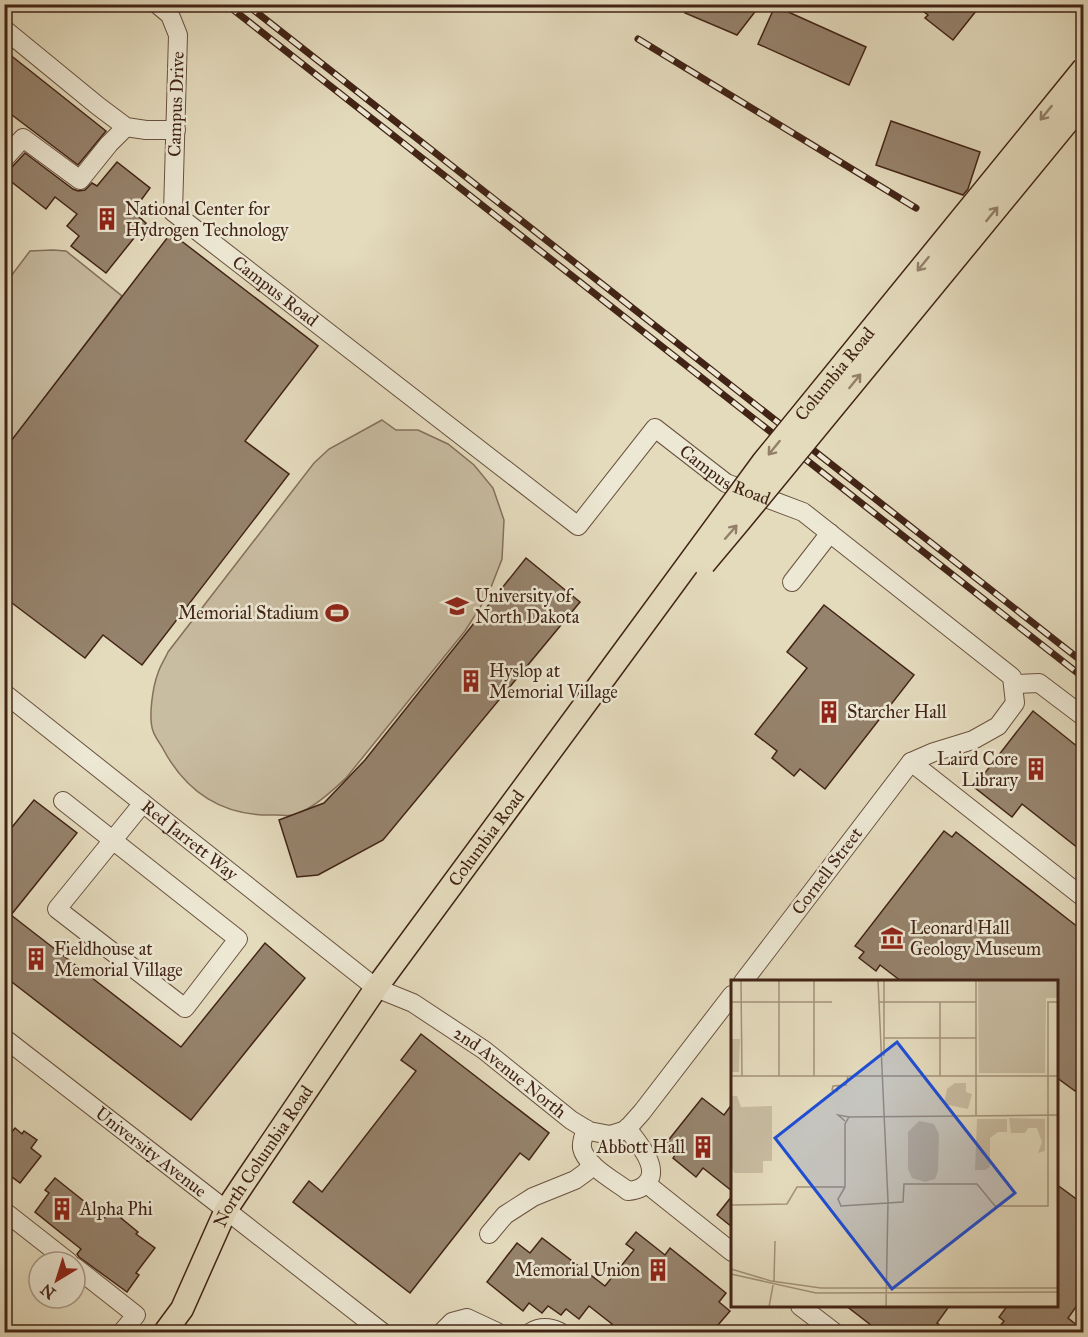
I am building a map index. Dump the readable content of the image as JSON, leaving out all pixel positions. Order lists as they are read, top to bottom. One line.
{"streets":{"main road":["Columbia Road","North Columbia Road"],"street":["Campus Drive","Campus Road","Red Jarrett Way","Cornell Street","2nd Avenue North","University Avenue"]},"crossings":[["Campus Drive","Campus Road"],["Columbia Road","Red Jarrett Way"],["Columbia Road","2nd Avenue North"],["Columbia Road","North Columbia Road"],["Red Jarrett Way","2nd Avenue North"],["Red Jarrett Way","North Columbia Road"],["2nd Avenue North","North Columbia Road"],["University Avenue","North Columbia Road"]],"places":{"building":["National Center for Hydrogen Technology","Hyslop at Memorial Village","Starcher Hall","Laird Core Library","Fieldhouse at Memorial Village","Abbott Hall","Alpha Phi","Memorial Union"],"school or university":["University of North Dakota"],"sports":["Memorial Stadium"],"museum":["Leonard Hall Geology Museum"]},"north":"bottom left"}
